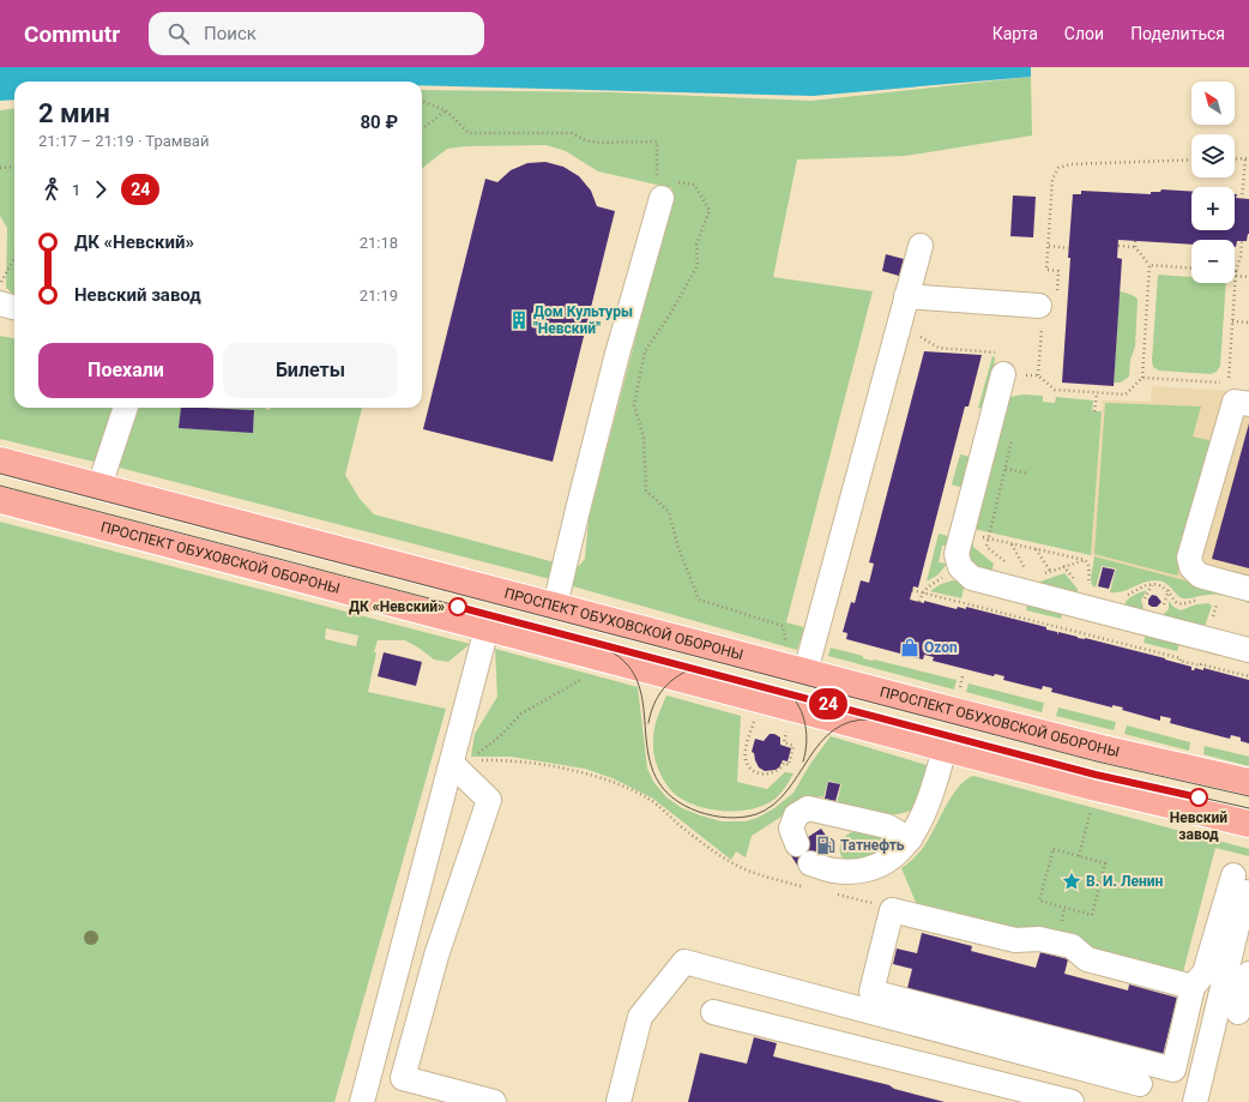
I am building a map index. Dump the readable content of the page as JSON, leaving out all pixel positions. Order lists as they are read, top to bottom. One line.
{"streets":{"main road":["ПРОСПЕКТ ОБУХОВСКОЙ ОБОРОНЫ"]},"places":{"building":["Дом Культуры \"Невский\""],"other":["ДК «Невский»","Невский завод"],"shop":["Ozon"],"fuel station":["Татнефть"],"place":["В. И. Ленин"]},"lines":["tram line 24"],"north":"top left","page":{"header":"Commutr","search":"Поиск","nav":["Карта","Слои","Поделиться"],"on_map":"24","map_buttons":["+","−"],"heading":["2 мин","21:17 – 21:19 · Трамвай","80 ₽"],"legs":["1","24"],"list":[{"name":"ДК «Невский»","value":"21:18"},{"name":"Невский завод","value":"21:19"}],"buttons":["Поехали","Билеты"]}}
